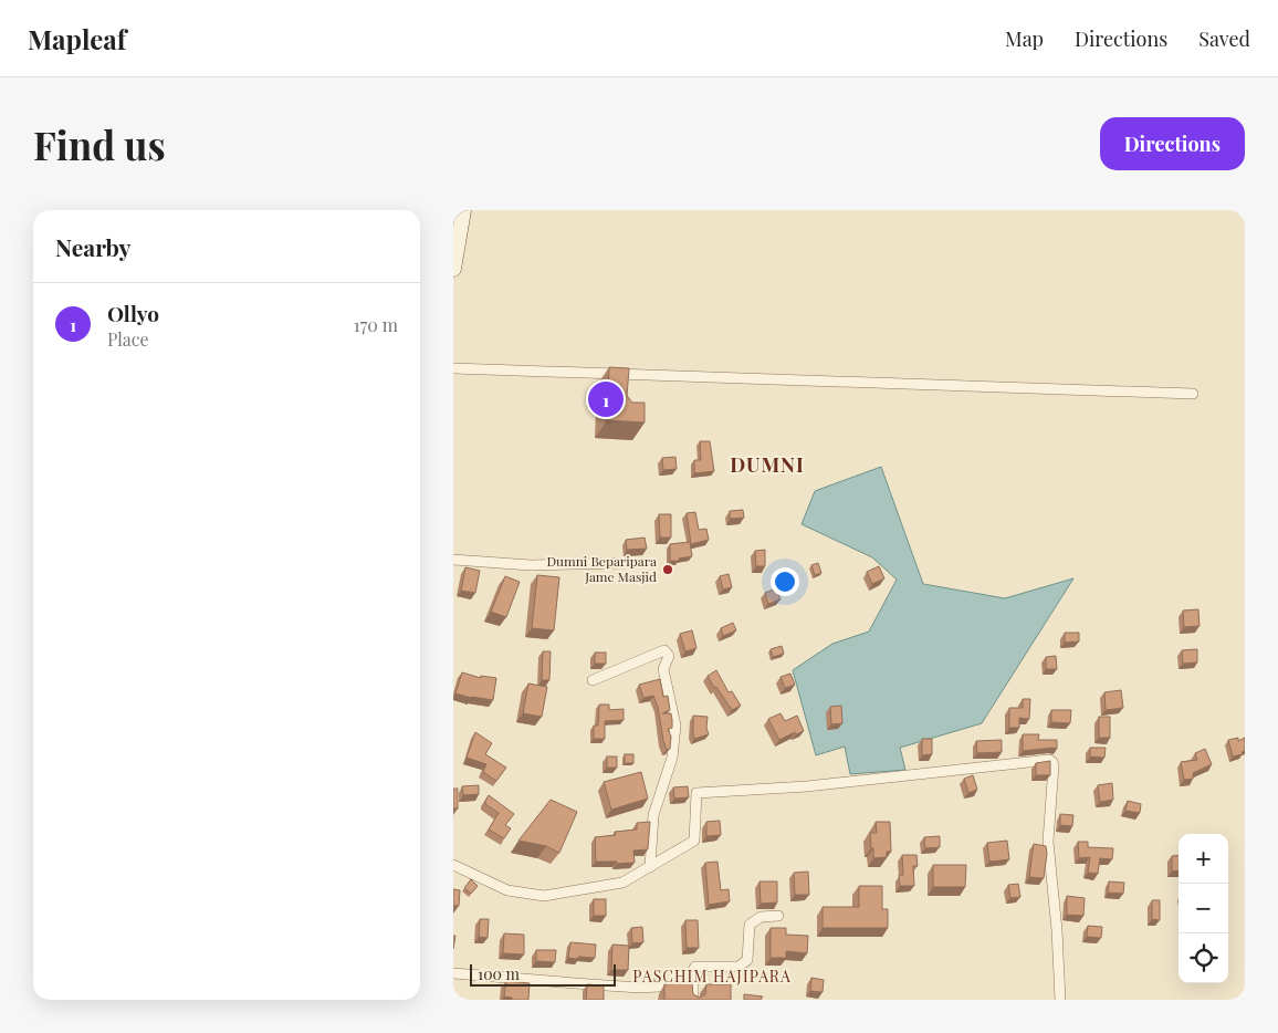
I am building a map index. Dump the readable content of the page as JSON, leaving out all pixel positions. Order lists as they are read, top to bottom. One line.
{"districts":["DUMNI","PASCHIM HAJIPARA"],"places":["Dumni Beparipara Jame Masjid"],"scale_bar":"100 m","page":{"header":"Mapleaf","nav":["Map","Directions","Saved"],"buttons":"Directions","title":"Find us","heading":"Nearby","list":[{"mark":"1","name":"Ollyo","note":"Place","value":"170 m"}],"pins":"1","map_buttons":["+","−"],"scale":"100 m"}}
